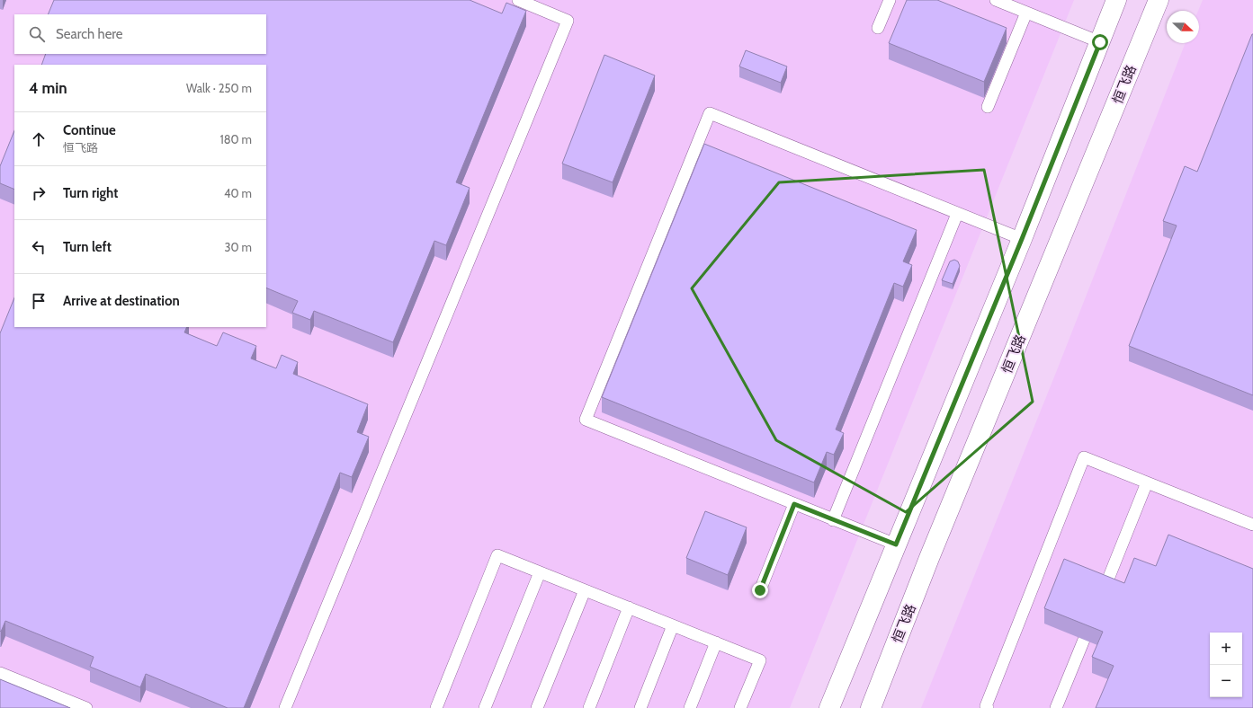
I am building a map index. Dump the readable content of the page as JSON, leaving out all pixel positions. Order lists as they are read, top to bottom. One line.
{"streets":{"main road":["恒飞路"]},"north":"right","page":{"search":"Search here","heading":["4 min","Walk · 250 m"],"list":[["Continue","恒飞路","180 m"],["Turn right","40 m"],["Turn left","30 m"],"Arrive at destination"],"map_buttons":["+","−"]}}
